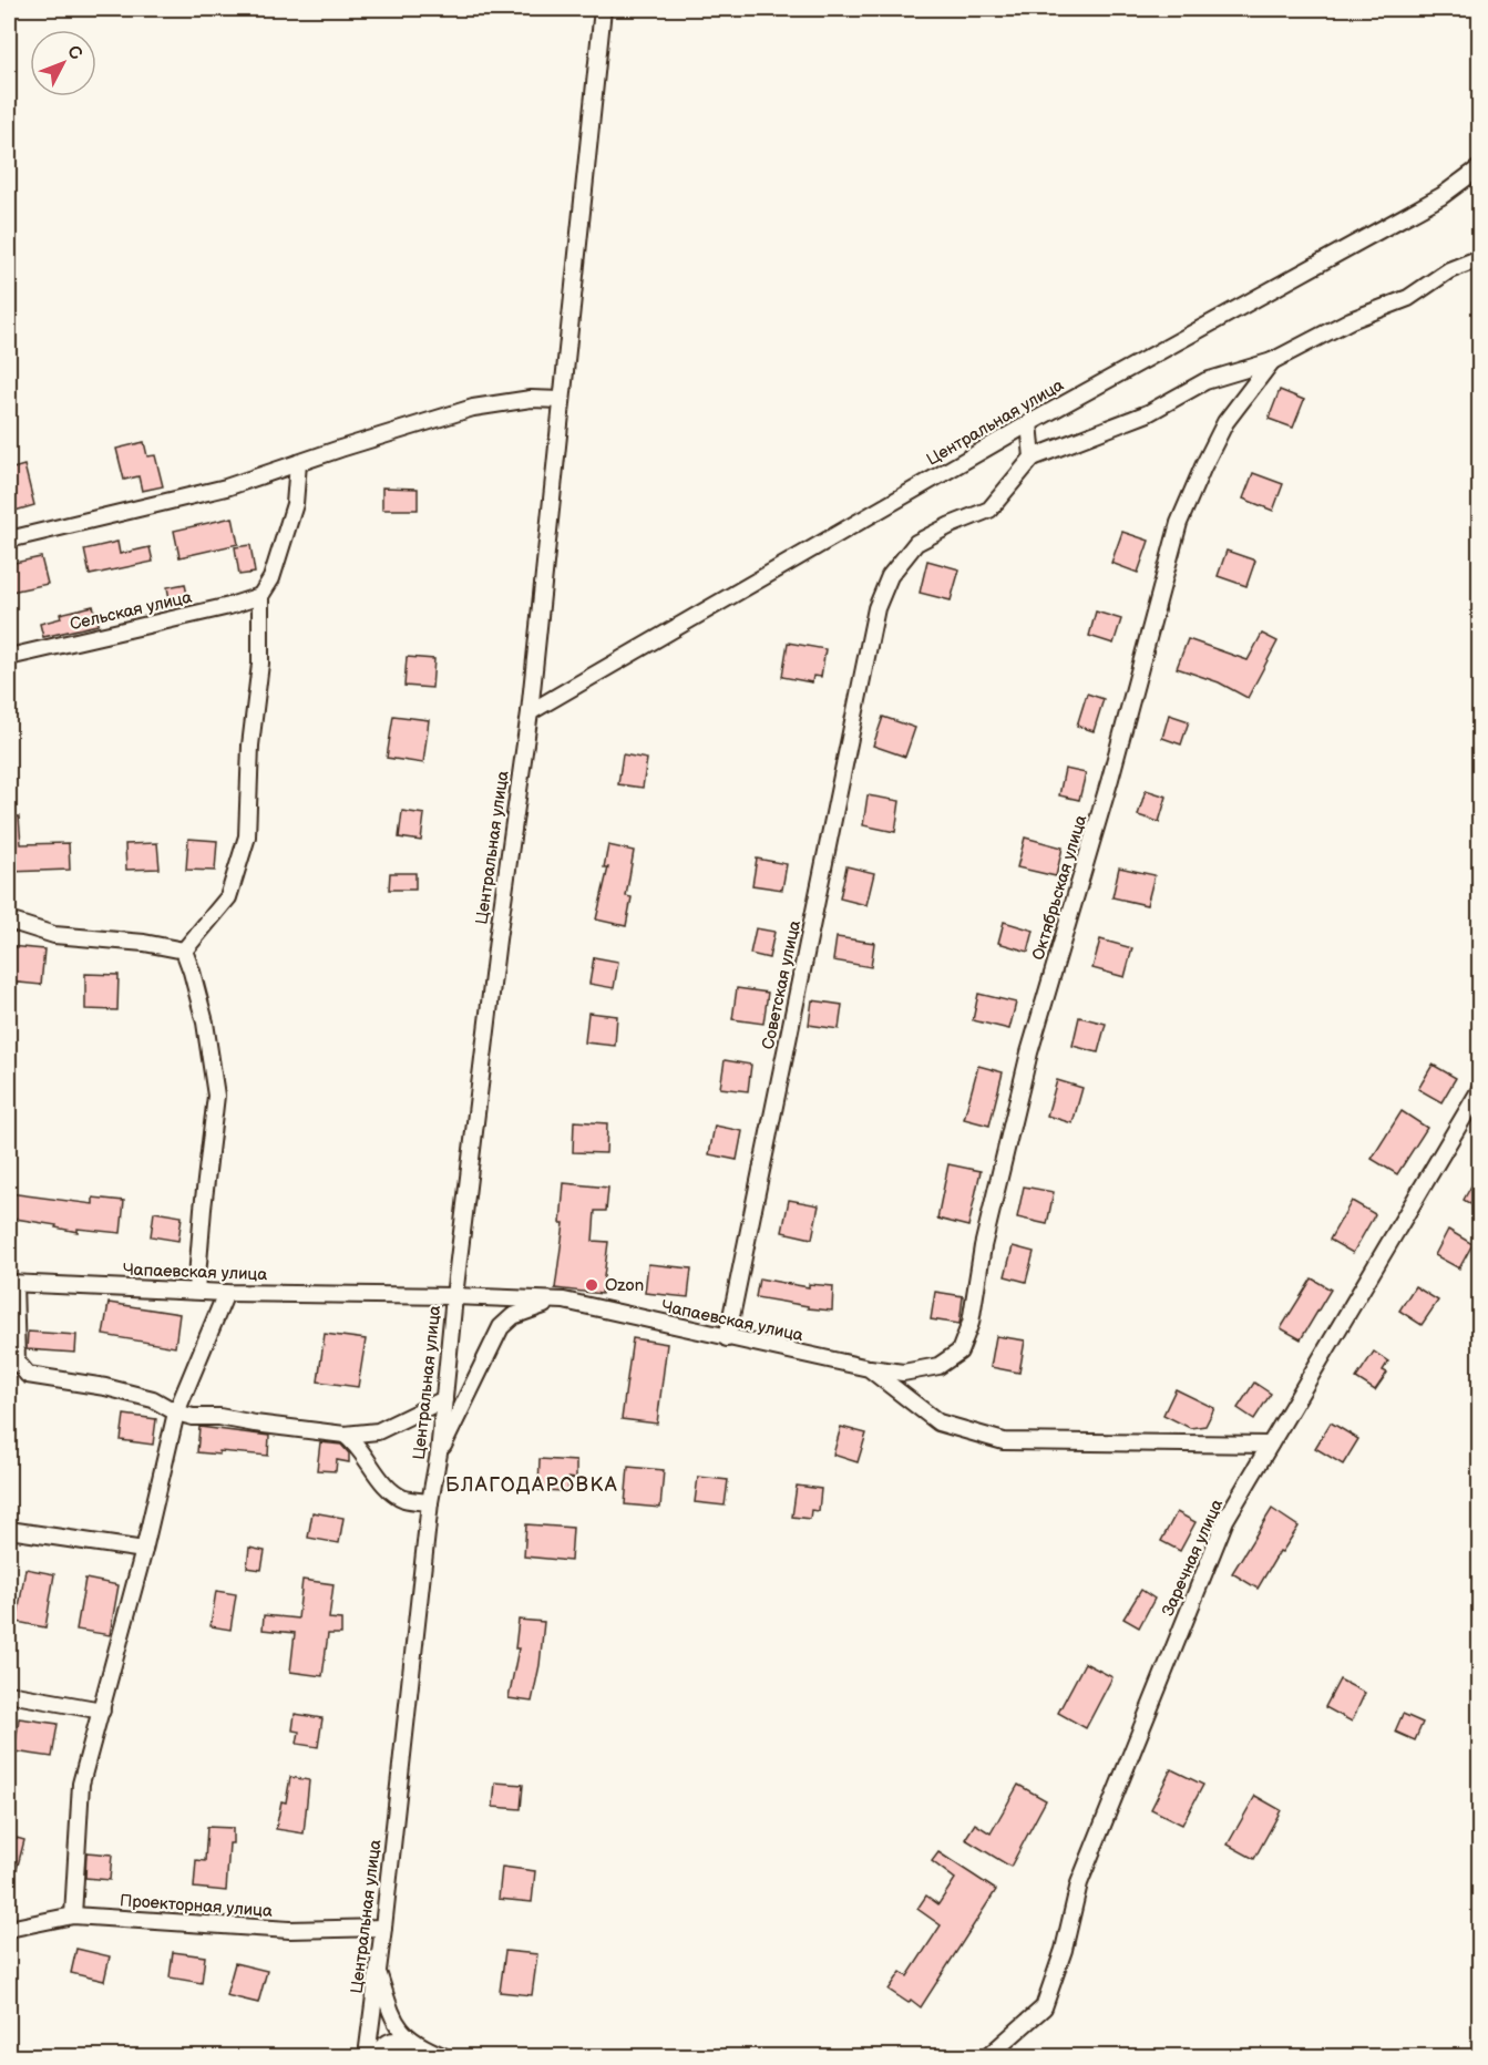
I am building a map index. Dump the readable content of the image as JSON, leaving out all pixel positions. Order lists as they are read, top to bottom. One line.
{"streets":{"street":["Центральная улица","Сельская улица","Октябрьская улица","Советская улица","Чапаевская улица","Заречная улица","Проекторная улица"]},"crossings":[["Центральная улица","Чапаевская улица"],["Центральная улица","Проекторная улица"],["Октябрьская улица","Чапаевская улица"],["Советская улица","Чапаевская улица"],["Чапаевская улица","Заречная улица"]],"districts":["БЛАГОДАРОВКА"],"places":["Ozon"],"north":"top right"}
